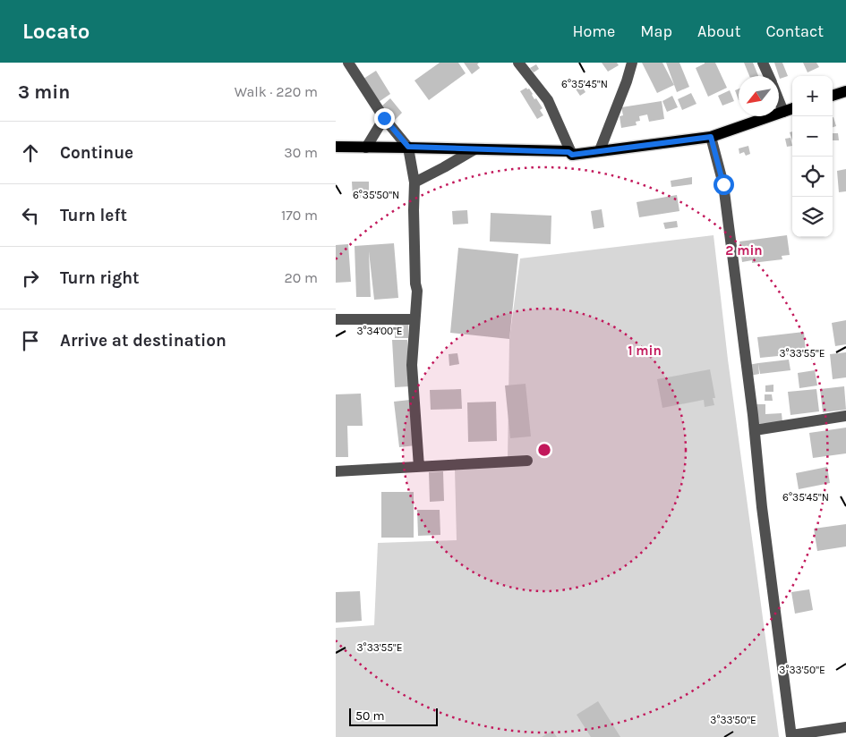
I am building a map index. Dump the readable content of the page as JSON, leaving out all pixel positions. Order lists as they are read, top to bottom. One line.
{"scale_bar":"50 m","north":"bottom left","page":{"header":"Locato","nav":["Home","Map","About","Contact"],"heading":["3 min","Walk · 220 m"],"map_buttons":["+","−"],"list":[["Continue","30 m"],["Turn left","170 m"],["Turn right","20 m"],"Arrive at destination"],"scale":"50 m"},"coordinates":["6°35'45\"N","6°35'50\"N","3°34'00\"E","3°33'55\"E","3°33'50\"E"],"rings":["2 min","1 min"]}
